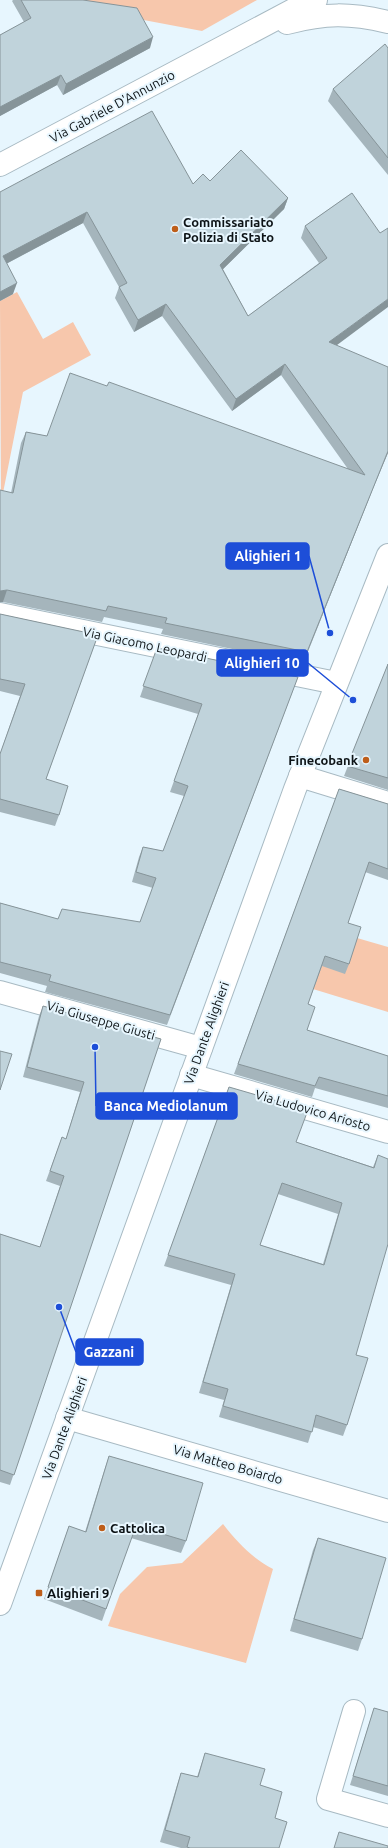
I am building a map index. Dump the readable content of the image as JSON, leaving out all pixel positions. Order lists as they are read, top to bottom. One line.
{"streets":{"main road":["Via Gabriele D'Annunzio","Via Giacomo Leopardi","Via Giuseppe Giusti","Via Dante Alighieri","Via Ludovico Ariosto","Via Matteo Boiardo"]},"crossings":[["Via Giacomo Leopardi","Via Dante Alighieri"],["Via Giuseppe Giusti","Via Dante Alighieri"],["Via Dante Alighieri","Via Ludovico Ariosto"],["Via Dante Alighieri","Via Matteo Boiardo"]],"places":{"other":["Commissariato Polizia di Stato","Alighieri 1","Alighieri 10","Finecobank","Banca Mediolanum","Gazzani","Cattolica"],"transit":["Alighieri 9"]}}
